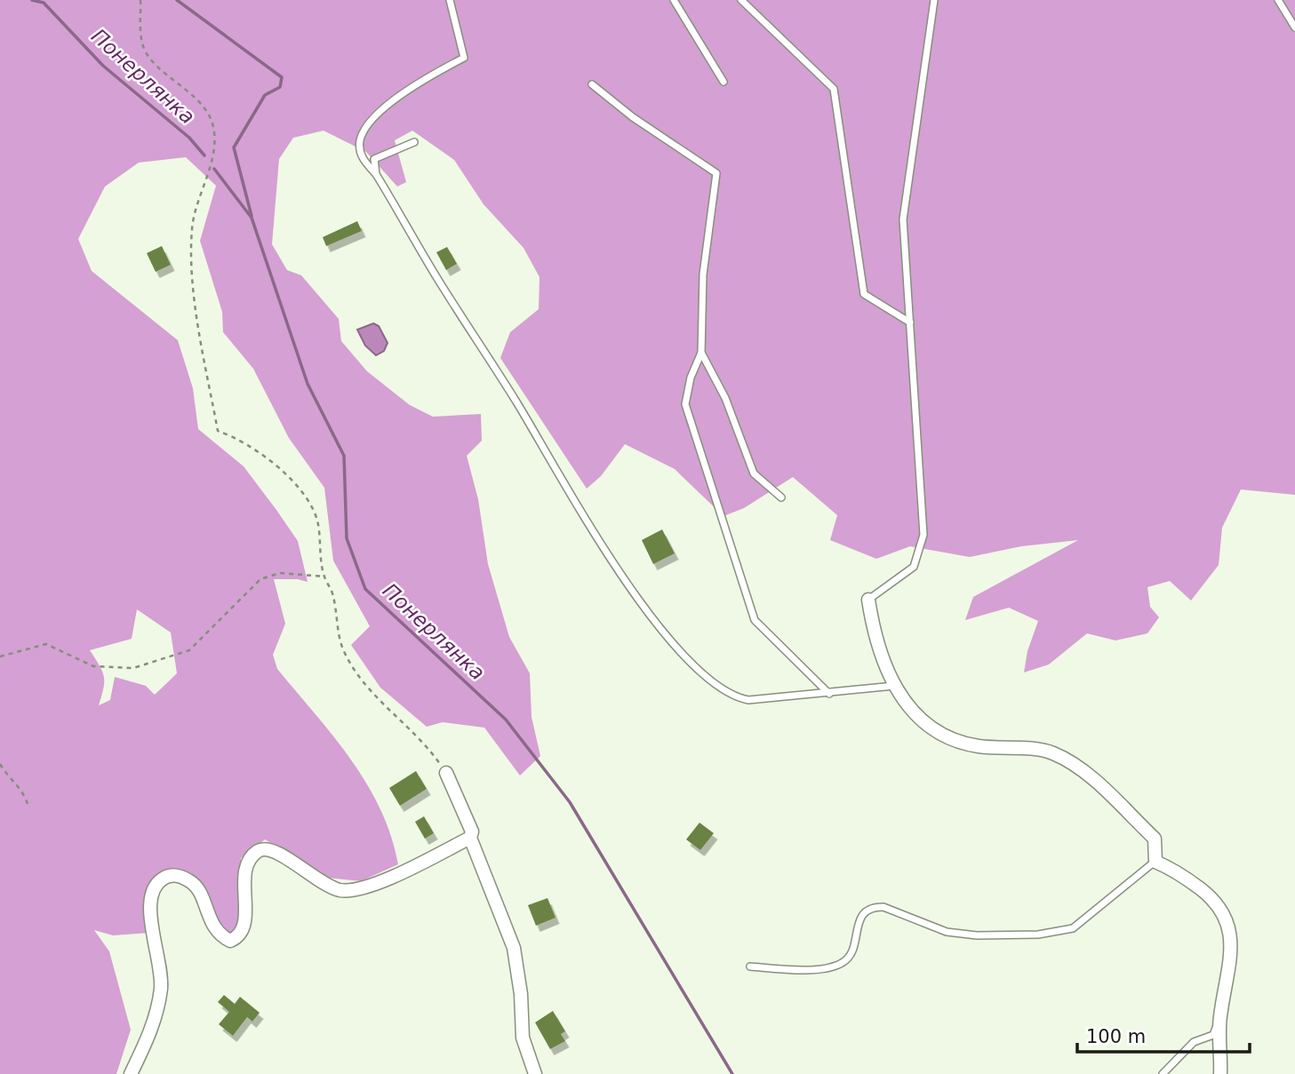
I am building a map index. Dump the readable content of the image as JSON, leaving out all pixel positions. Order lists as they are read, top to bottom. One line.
{"water":["Понерлянка"],"scale_bar":"100 m"}
